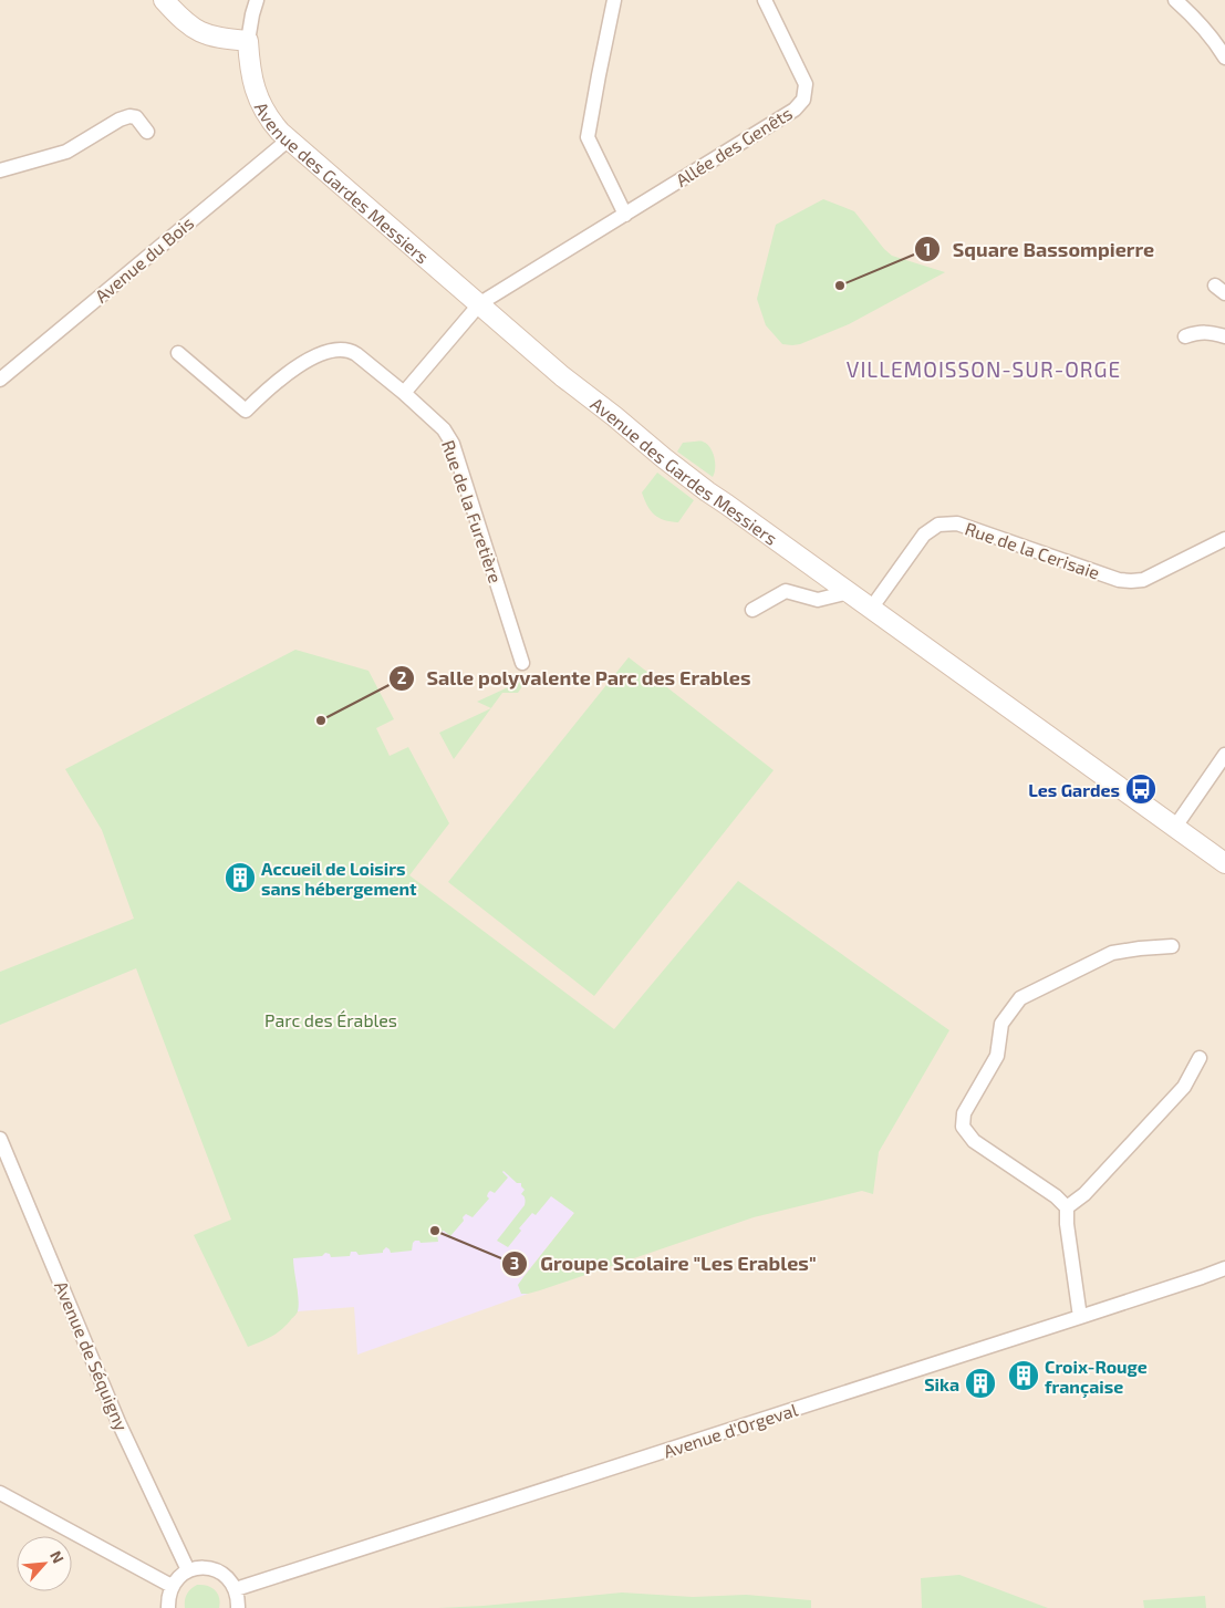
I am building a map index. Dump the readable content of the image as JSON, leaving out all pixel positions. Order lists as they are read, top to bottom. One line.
{"streets":{"street":["Allée des Genêts","Avenue des Gardes Messiers","Avenue du Bois","Rue de la Furetière","Rue de la Cerisaie","Avenue de Séquigny","Avenue d'Orgeval"]},"crossings":[["Allée des Genêts","Avenue des Gardes Messiers"],["Avenue des Gardes Messiers","Avenue du Bois"],["Avenue des Gardes Messiers","Rue de la Cerisaie"]],"districts":["VILLEMOISSON-SUR-ORGE"],"parks":["Parc des Érables"],"places":{"other":["Square Bassompierre","Salle polyvalente Parc des Erables","Groupe Scolaire \"Les Erables\""],"bus stop":["Les Gardes"],"building":["Accueil de Loisirs sans hébergement","Croix-Rouge française","Sika"]},"north":"top right"}
